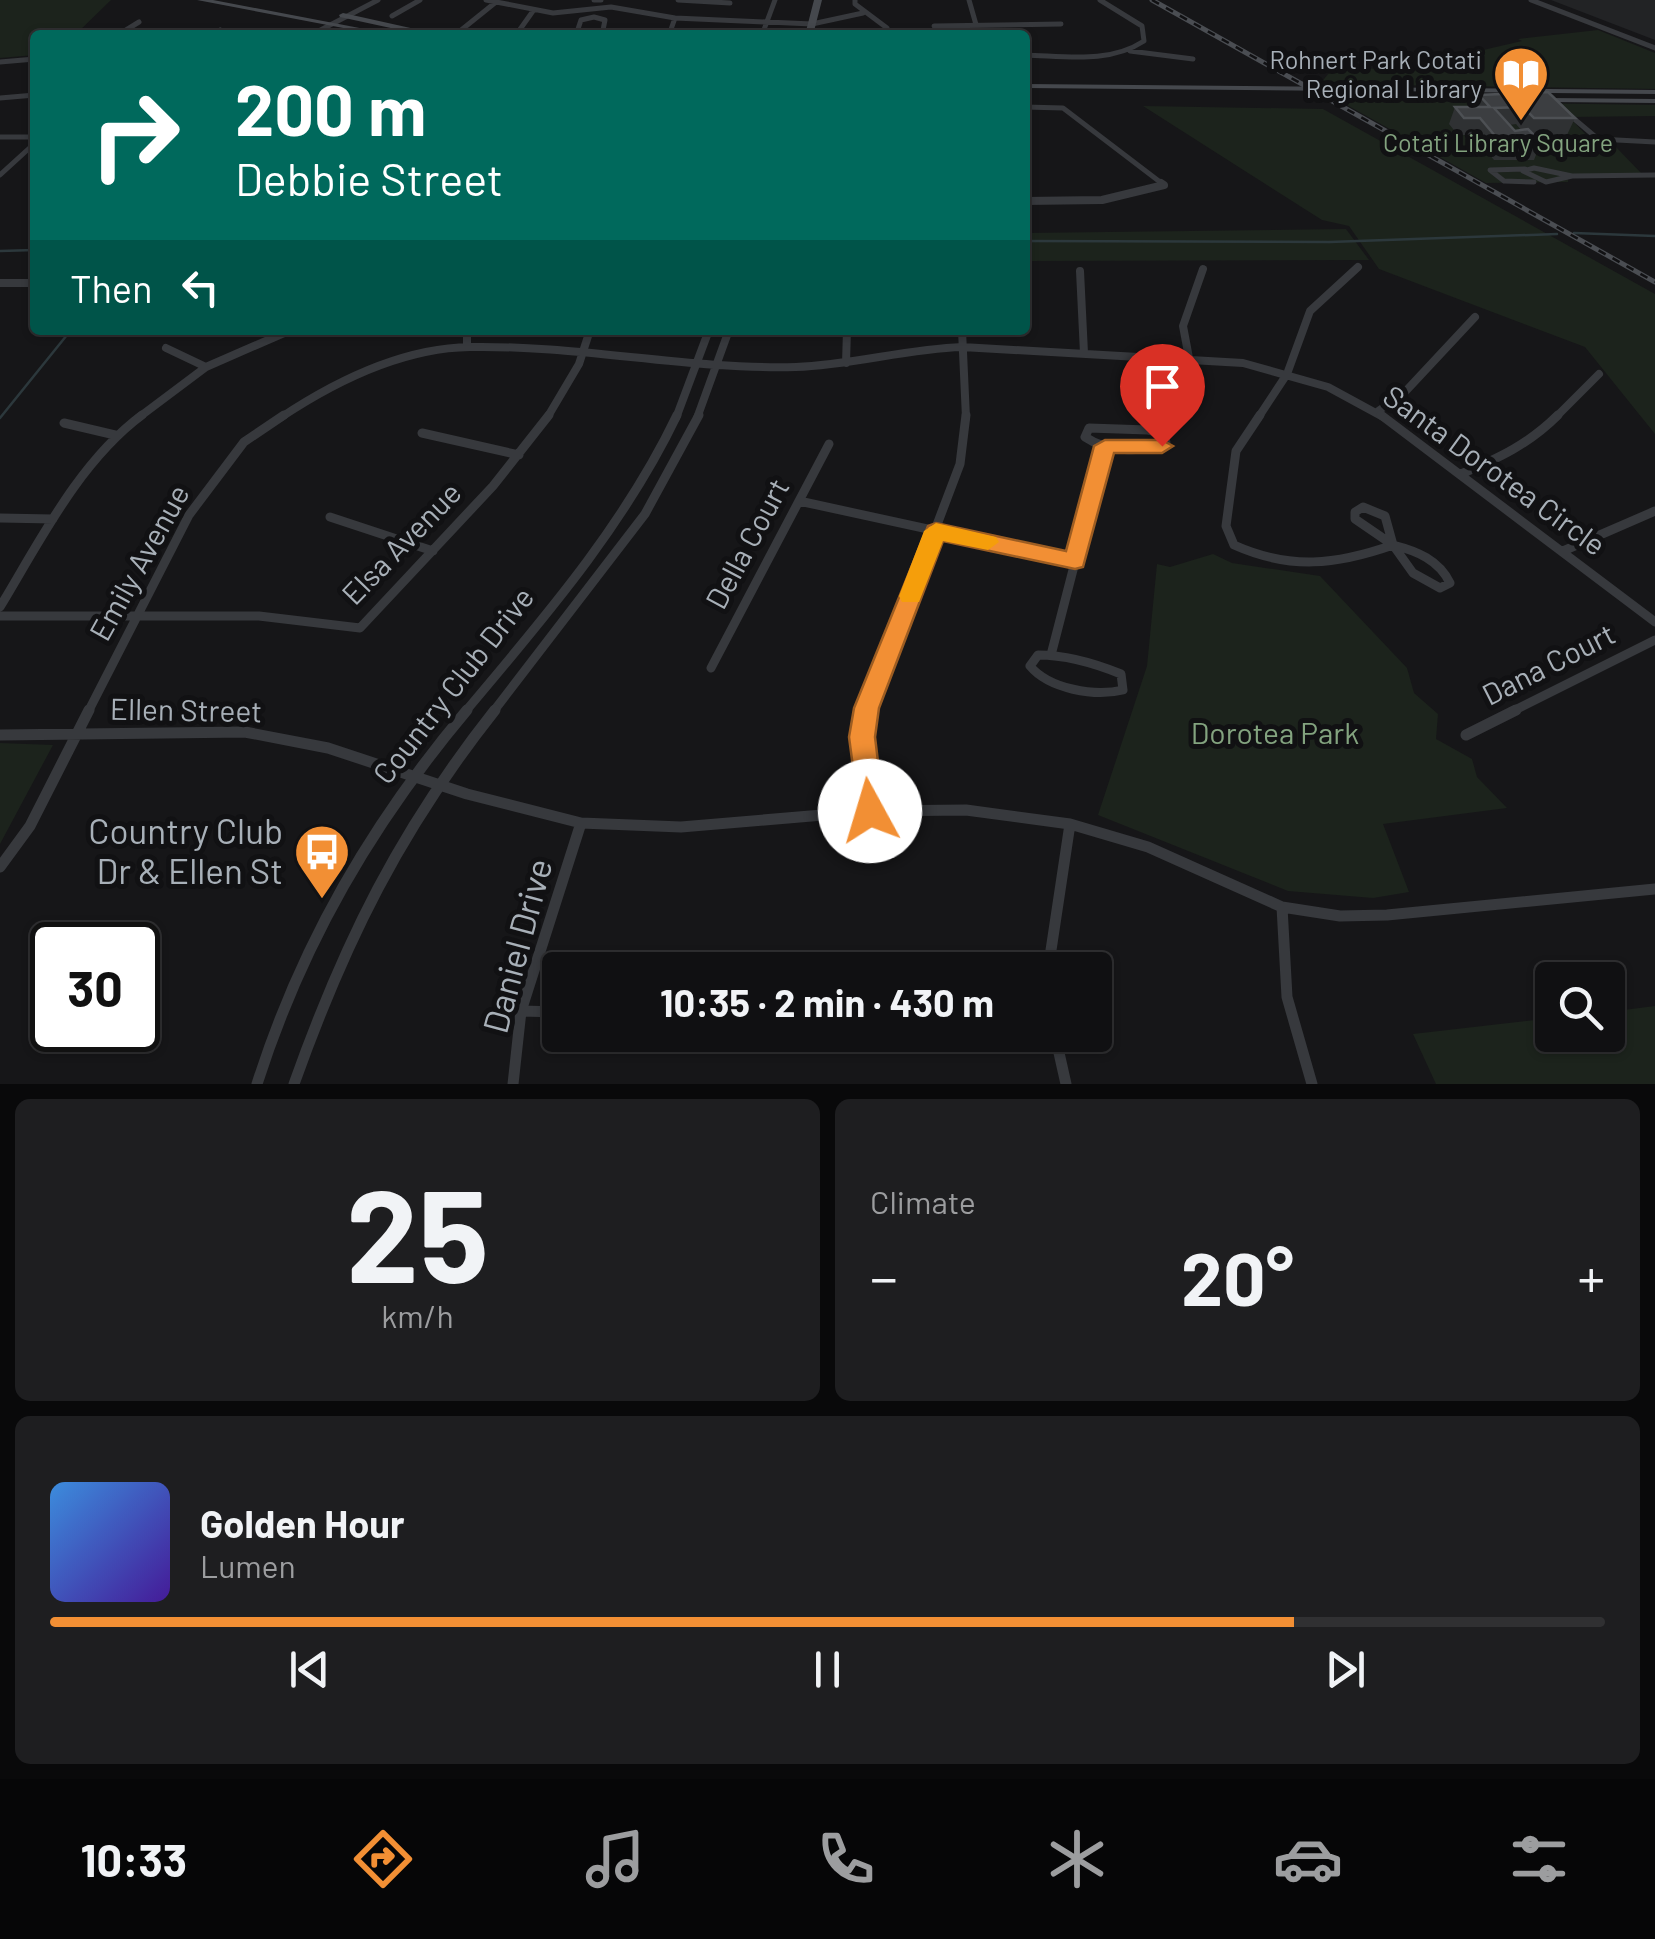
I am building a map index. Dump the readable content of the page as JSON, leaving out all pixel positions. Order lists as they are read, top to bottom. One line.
{"streets":{"street":["Santa Dorotea Circle","Elsa Avenue","Della Court","Emily Avenue","Dana Court","Country Club Drive","Ellen Street","Daniel Drive"]},"crossings":[["Santa Dorotea Circle","Emily Avenue"],["Santa Dorotea Circle","Country Club Drive"],["Elsa Avenue","Emily Avenue"],["Emily Avenue","Country Club Drive"],["Emily Avenue","Ellen Street"],["Country Club Drive","Ellen Street"],["Ellen Street","Daniel Drive"]],"parks":["Cotati Library Square","Dorotea Park"],"places":{"library":["Rohnert Park Cotati Regional Library"],"bus stop":["Country Club Dr & Ellen St"]},"page":{"turn":["200 m","Debbie Street"],"then":"Then","limit":"30","trip":"10:35 · 2 min · 430 m","tile":[["25","km/h"],"Climate"],"heat":["−","20°","+"],"song":["Golden Hour","Lumen"],"tabs":"10:33"}}
